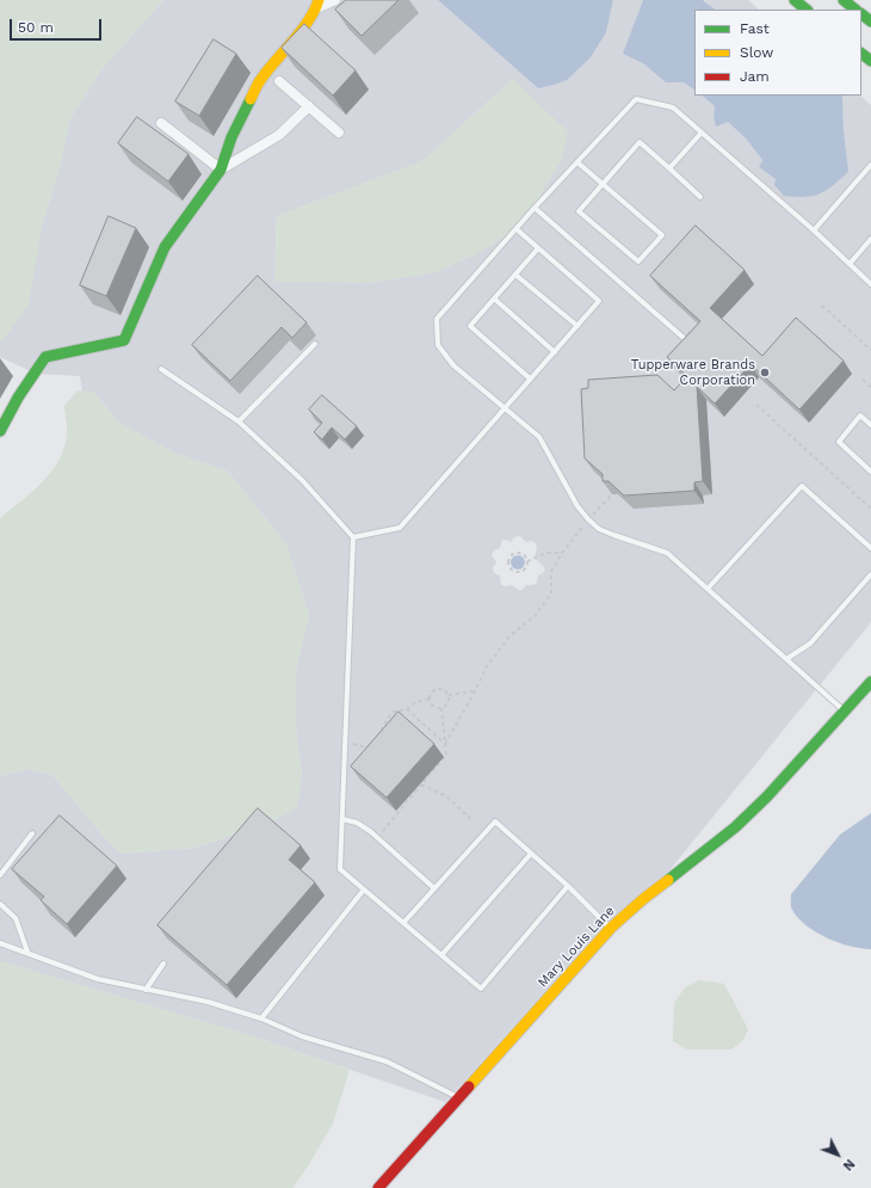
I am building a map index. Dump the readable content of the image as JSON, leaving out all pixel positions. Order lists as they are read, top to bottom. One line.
{"streets":{"street":["Mary Louis Lane"]},"places":["Tupperware Brands Corporation"],"legend":["Fast","Slow","Jam"],"scale_bar":"50 m","north":"bottom right"}
